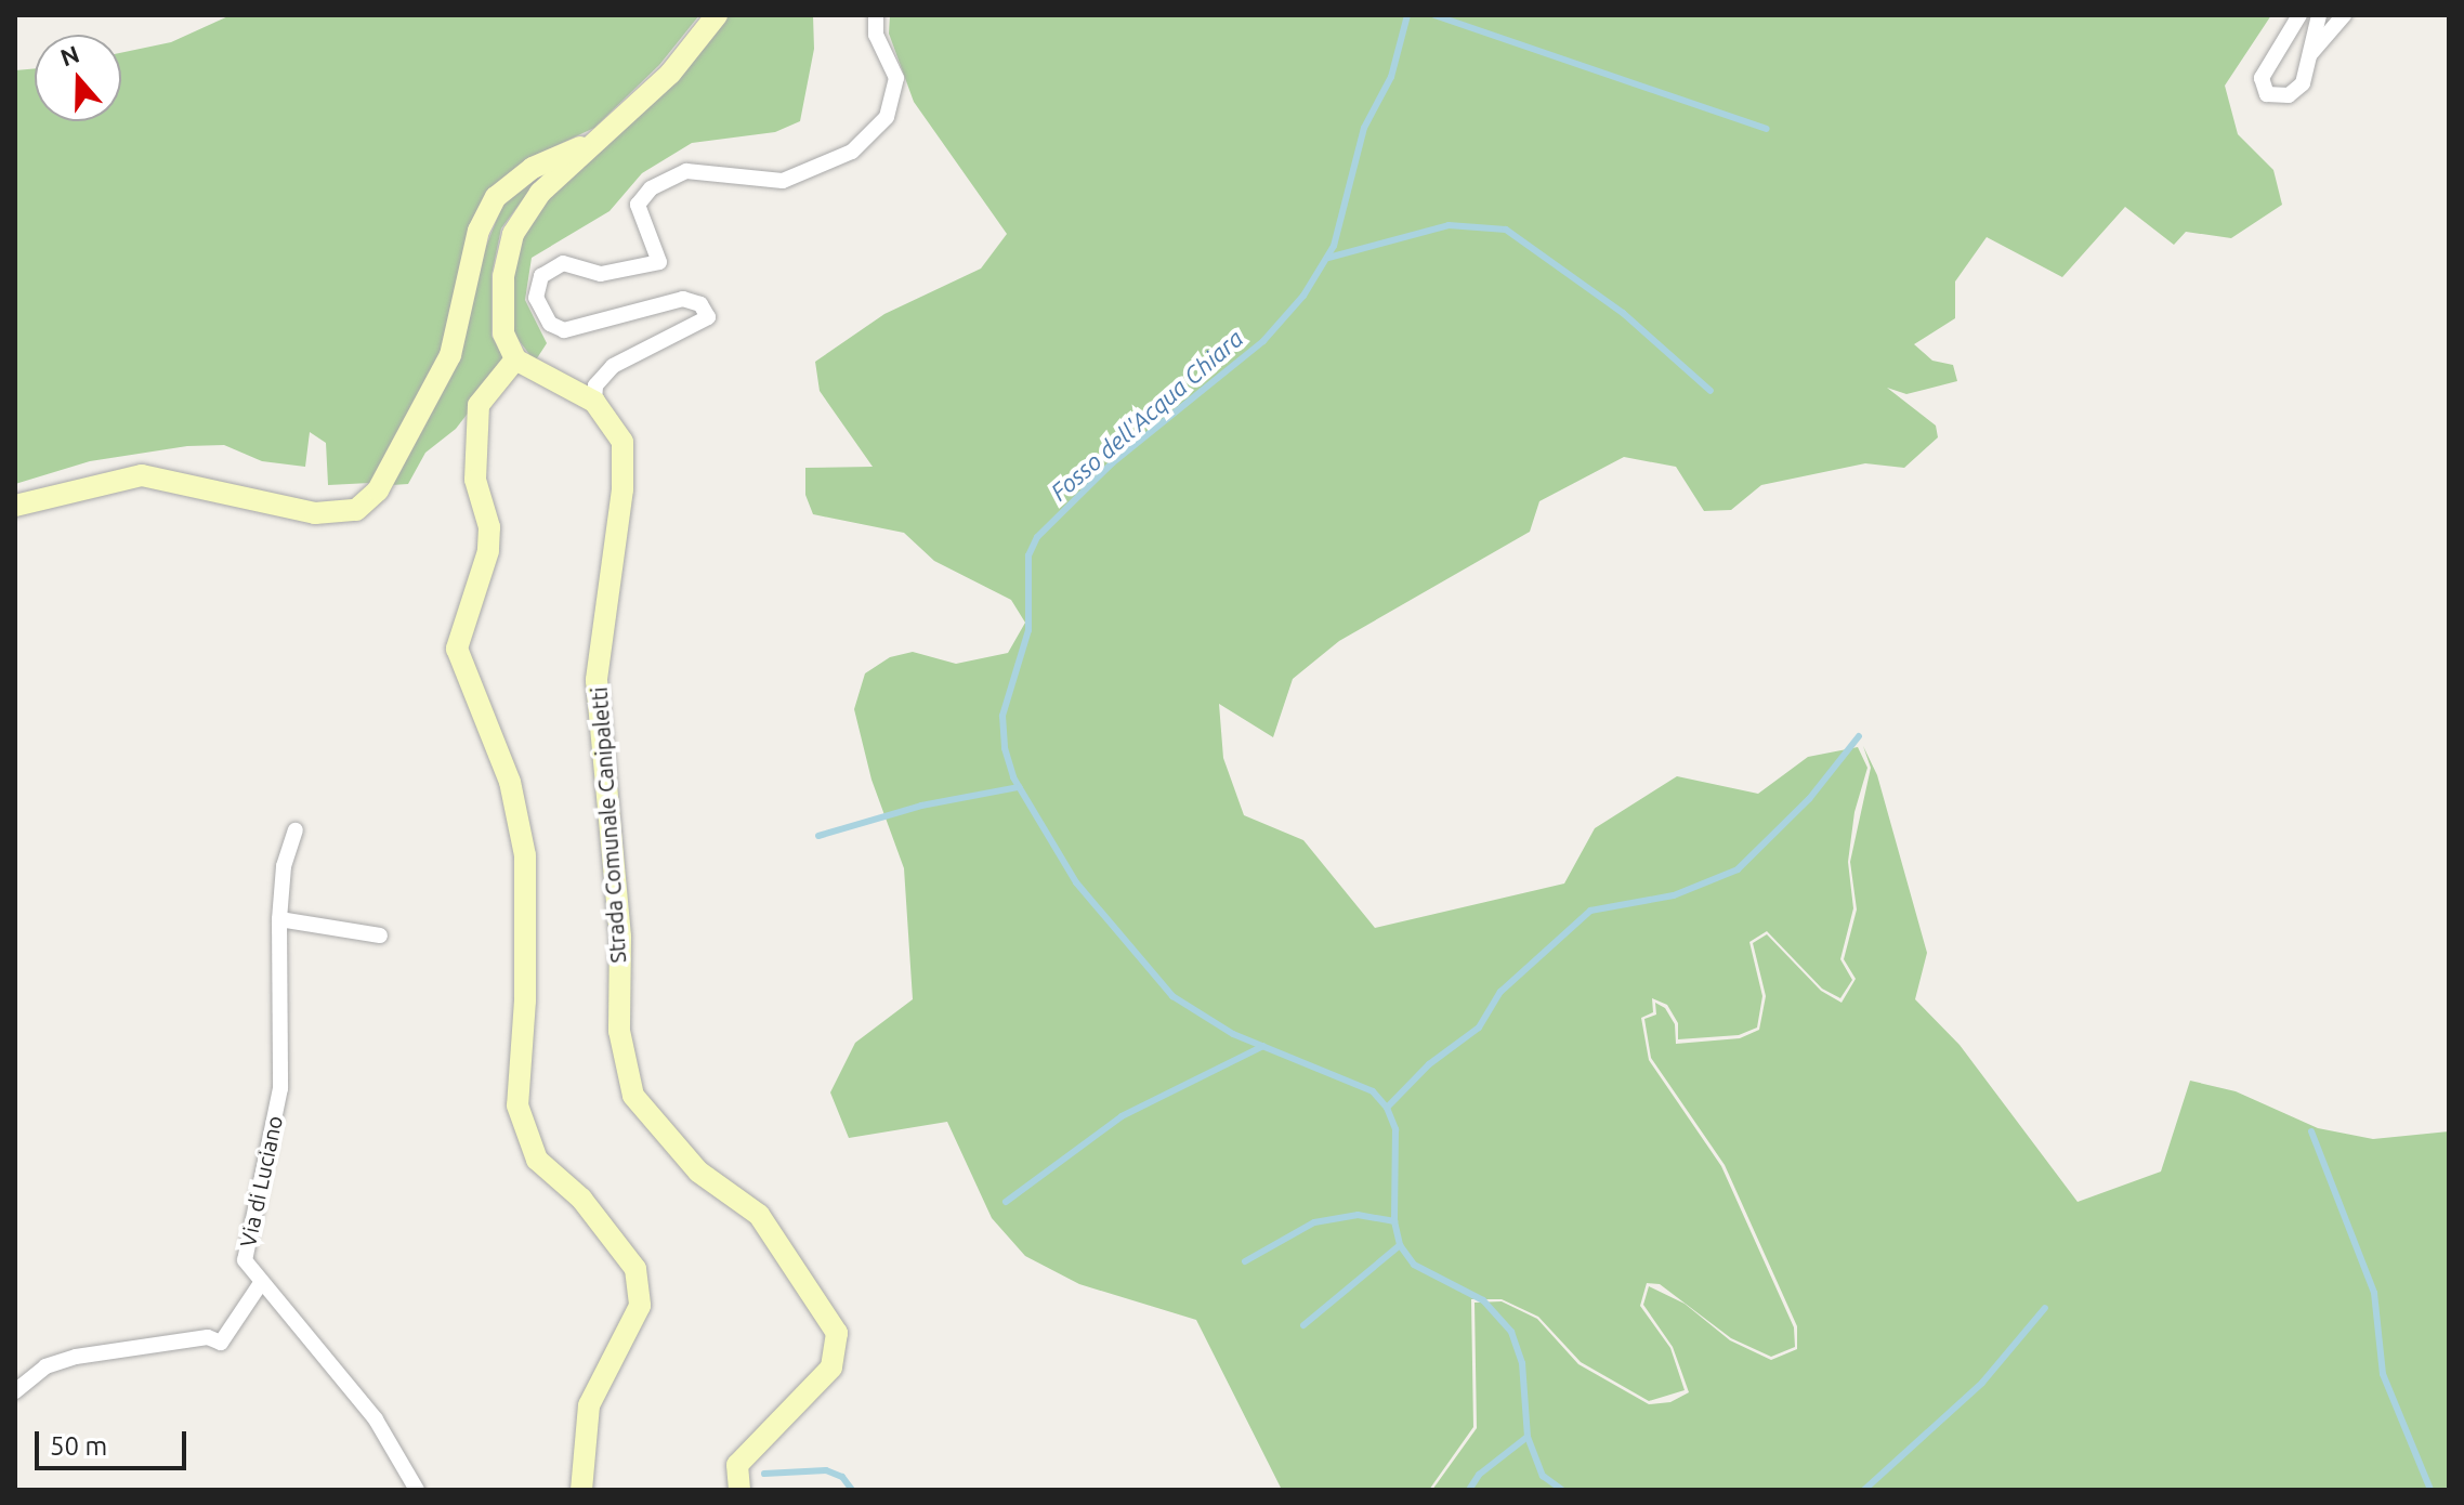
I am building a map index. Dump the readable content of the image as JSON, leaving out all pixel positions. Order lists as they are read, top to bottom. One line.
{"streets":{"street":["Strada Comunale Canipaletti","Via di Luciano"]},"water":["Fosso dell'Acqua Chiara"],"scale_bar":"50 m","north":"top"}
